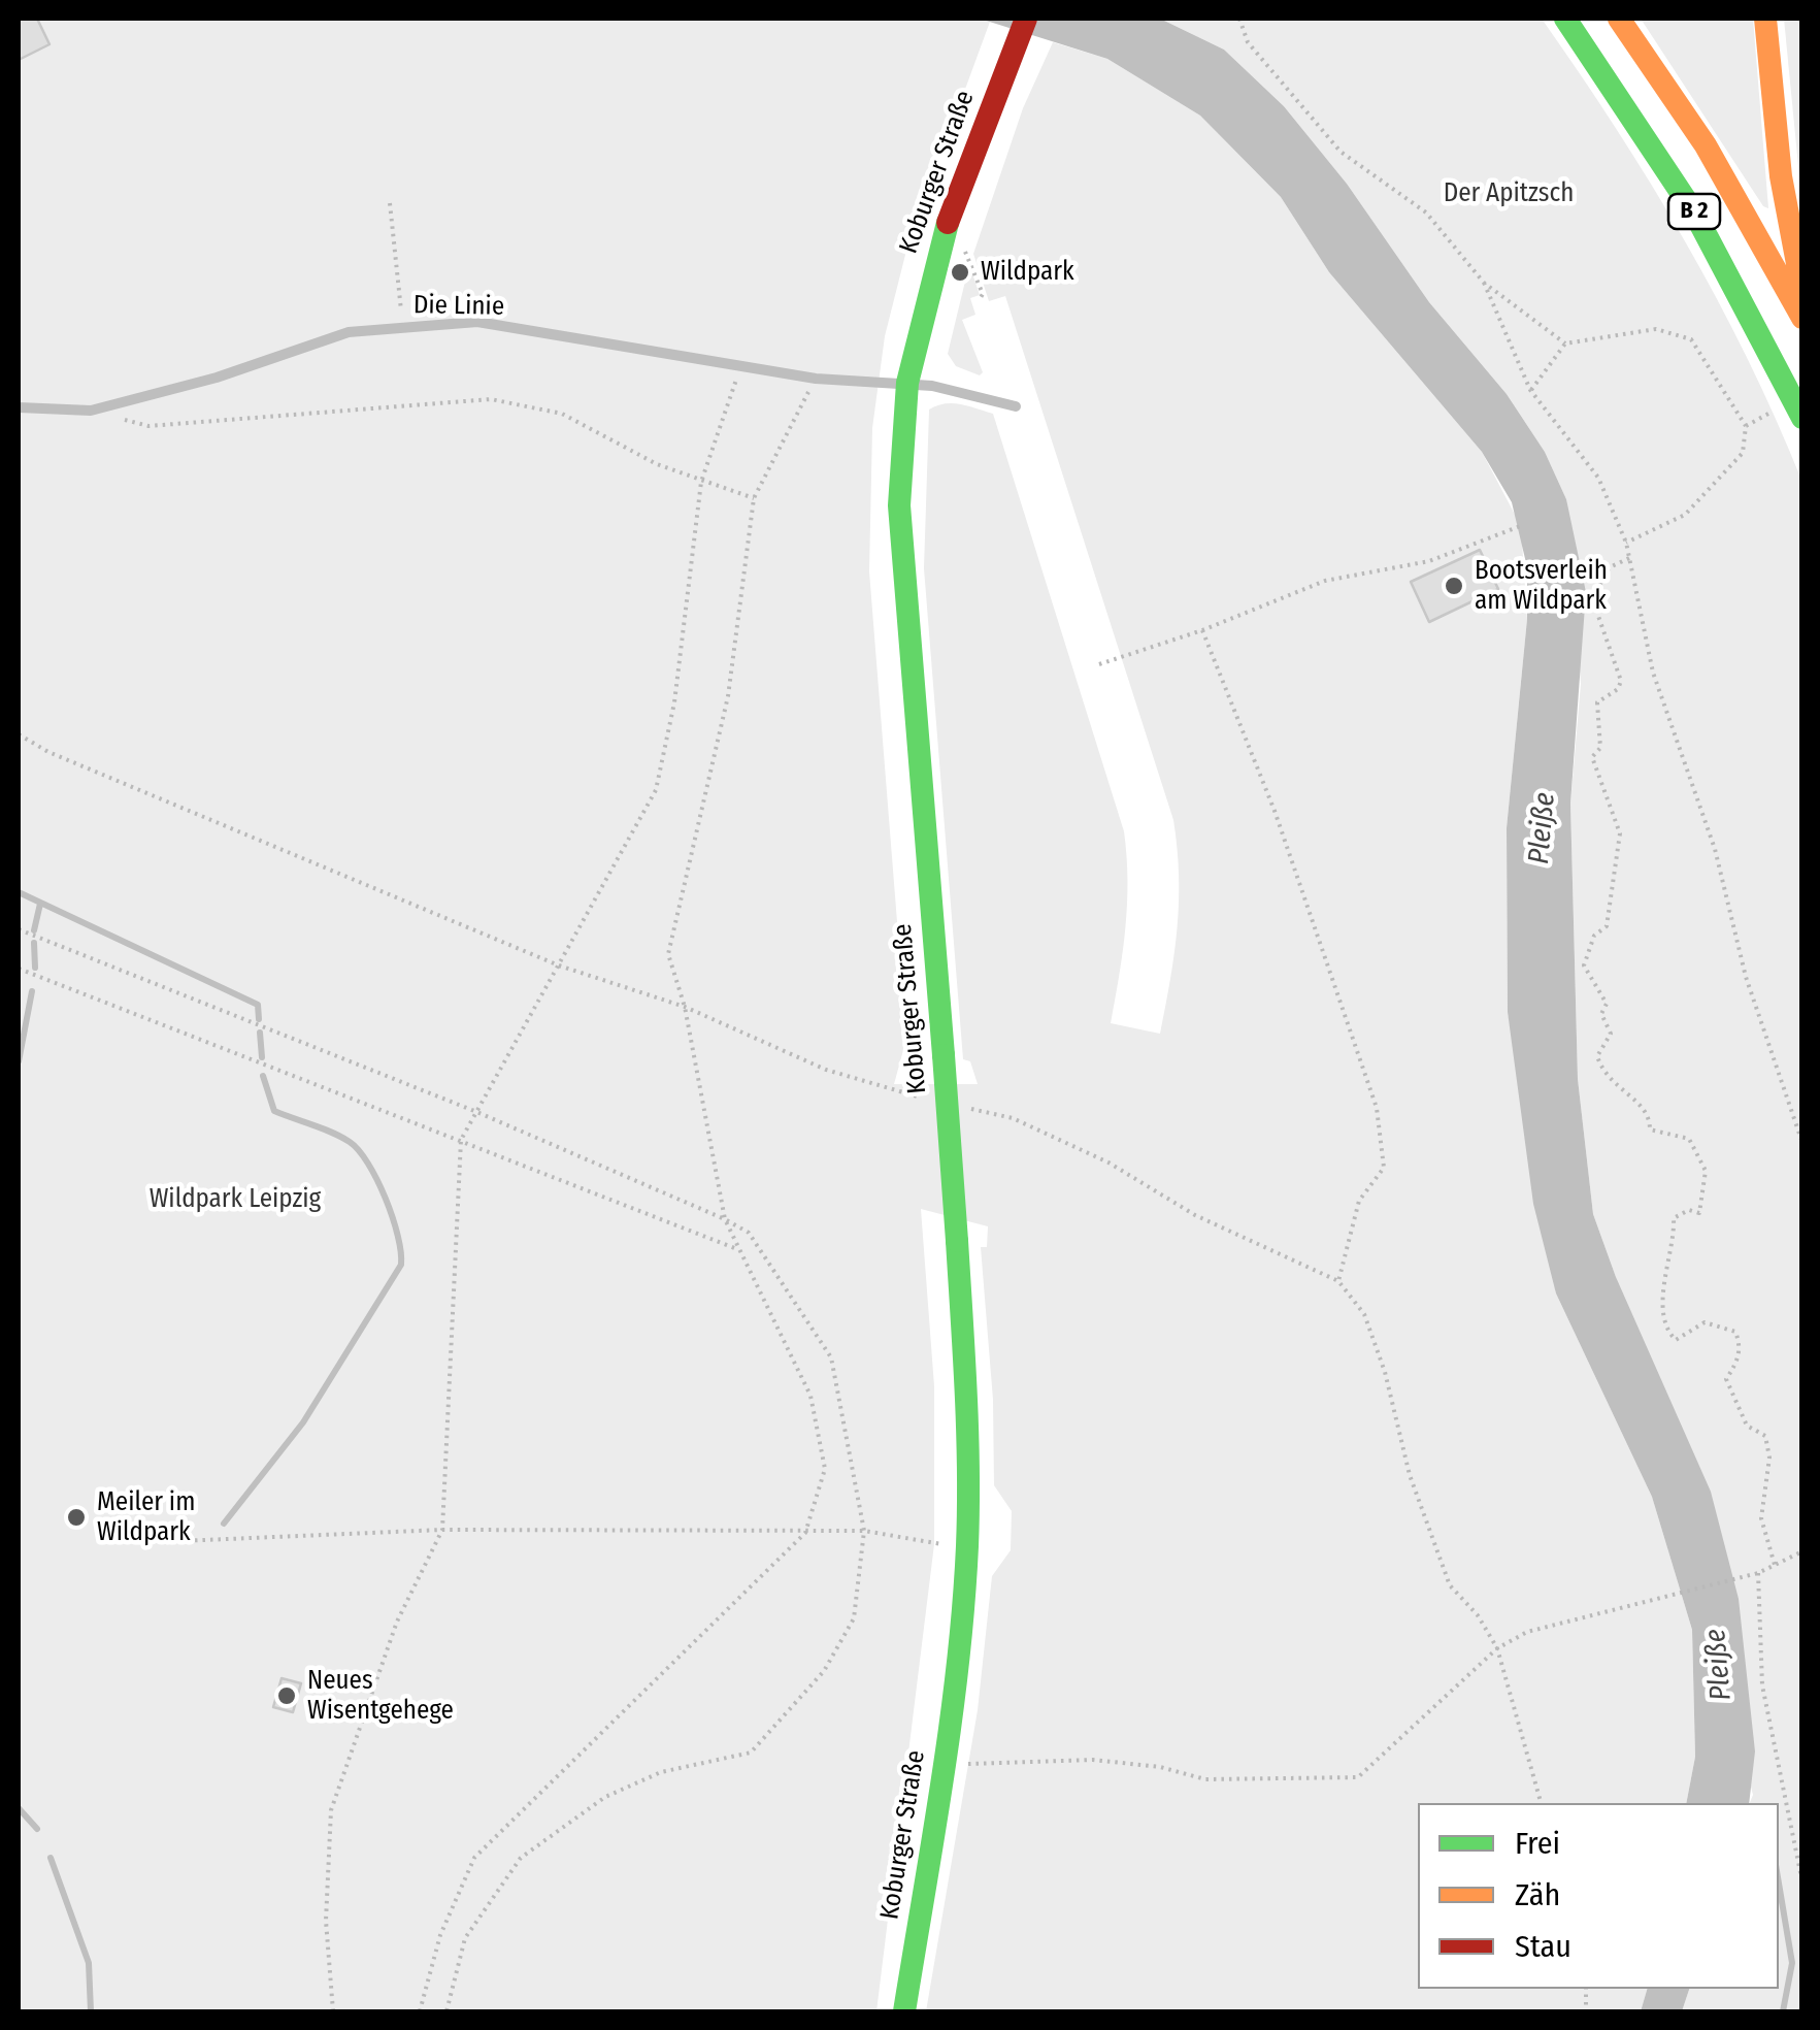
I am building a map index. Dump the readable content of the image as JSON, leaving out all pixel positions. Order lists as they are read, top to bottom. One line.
{"streets":{"main road":["Koburger Straße","B 2"],"lane":["Die Linie"]},"crossings":[["Koburger Straße","Die Linie"]],"water":["Pleiße"],"parks":["Der Apitzsch","Wildpark Leipzig"],"places":["Wildpark","Bootsverleih am Wildpark","Meiler im Wildpark","Neues Wisentgehege"],"legend":["Frei","Zäh","Stau"]}
